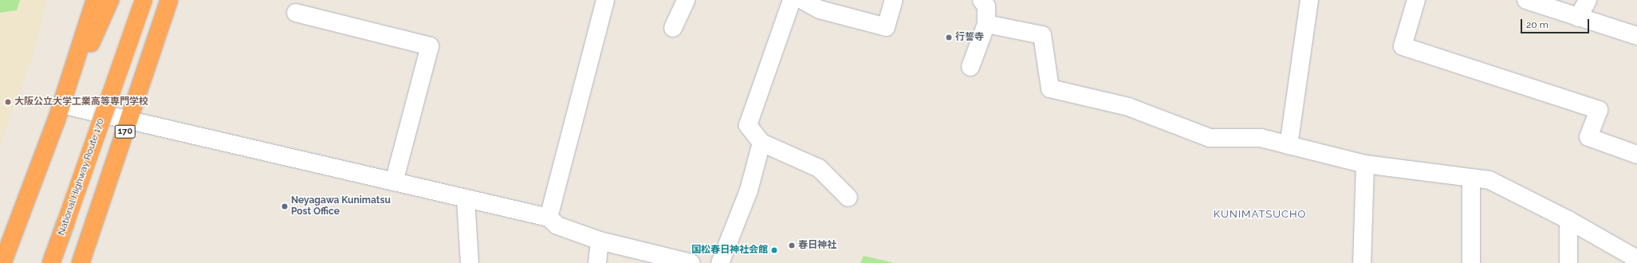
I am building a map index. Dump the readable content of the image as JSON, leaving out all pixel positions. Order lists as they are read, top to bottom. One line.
{"streets":{"highway":["170","National Highway Route 170"]},"districts":["KUNIMATSUCHO"],"places":["行誓寺","大阪公立大学工業高等専門学校","Neyagawa Kunimatsu Post Office","春日神社","国松春日神社会館"],"scale_bar":"20 m"}
